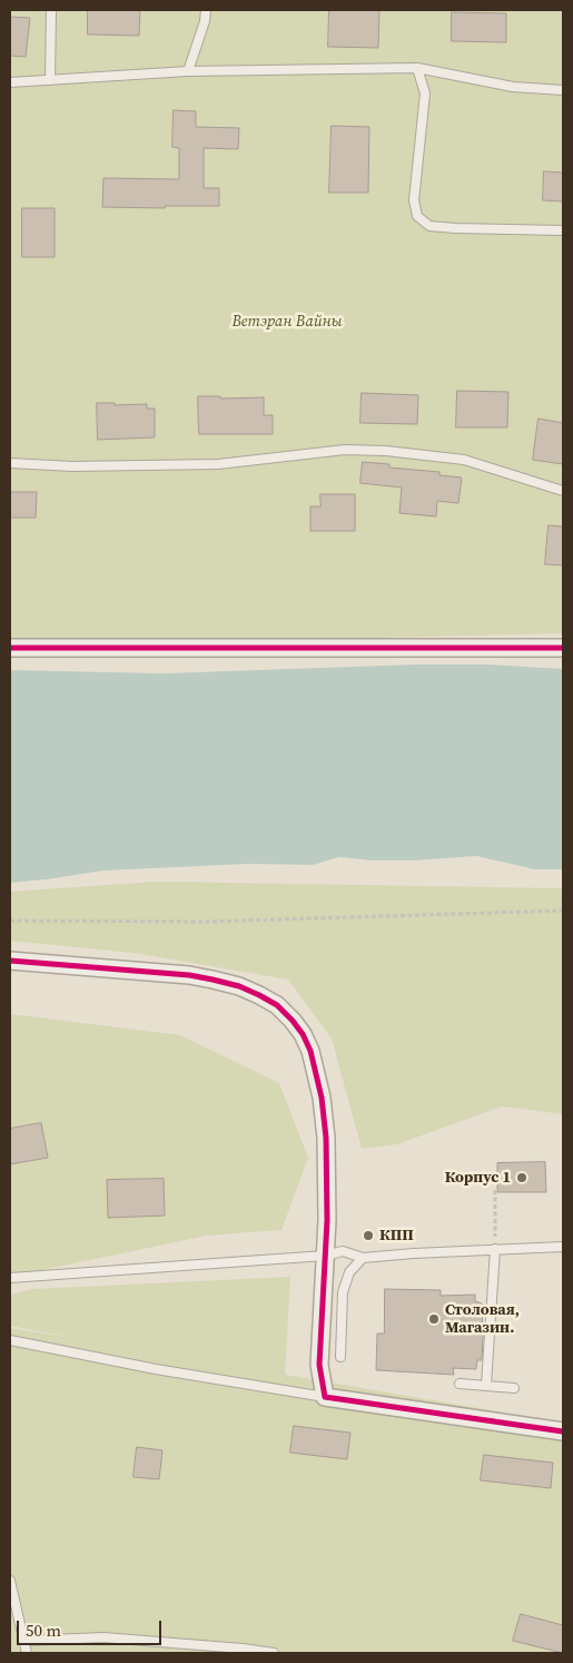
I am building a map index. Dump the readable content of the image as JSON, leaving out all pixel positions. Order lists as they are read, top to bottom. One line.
{"parks":["Ветэран Вайны"],"places":["Корпус 1","КПП","Столовая, Магазин."],"scale_bar":"50 m"}
